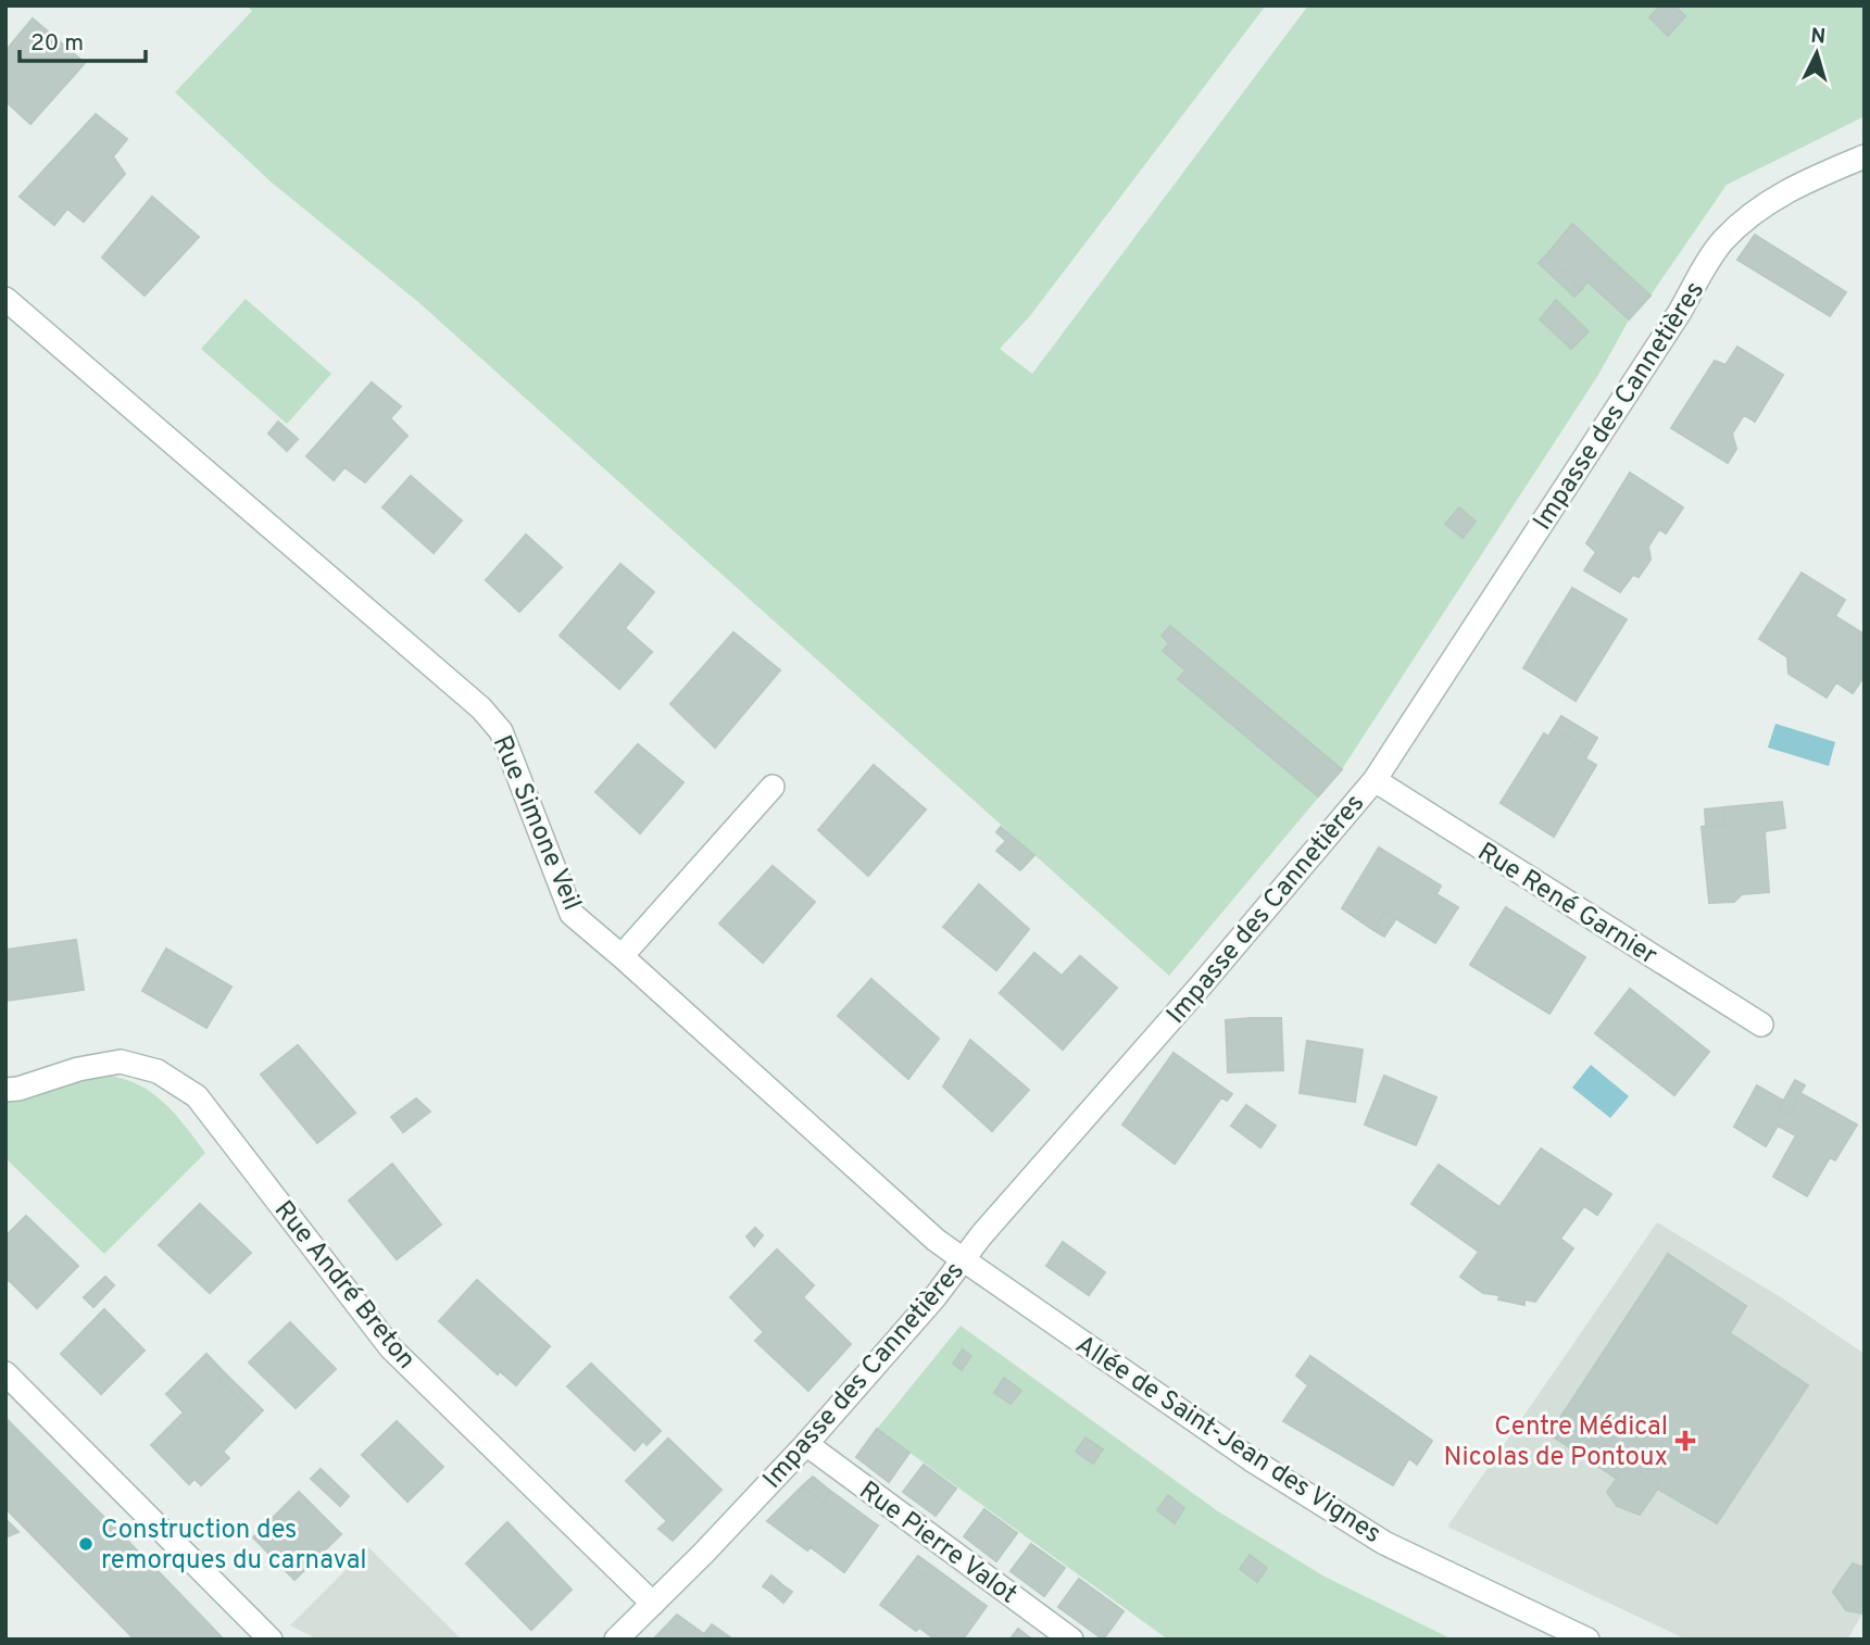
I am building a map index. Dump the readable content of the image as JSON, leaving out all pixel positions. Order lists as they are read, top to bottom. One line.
{"streets":{"street":["Impasse des Cannetières","Rue Simone Veil","Rue René Garnier","Rue André Breton","Allée de Saint-Jean des Vignes","Rue Pierre Valot"]},"crossings":[["Impasse des Cannetières","Rue Simone Veil"],["Impasse des Cannetières","Rue René Garnier"],["Impasse des Cannetières","Rue André Breton"],["Impasse des Cannetières","Allée de Saint-Jean des Vignes"],["Impasse des Cannetières","Rue Pierre Valot"],["Rue Simone Veil","Allée de Saint-Jean des Vignes"]],"places":{"health":["Centre Médical Nicolas de Pontoux"],"other":["Construction des remorques du carnaval"]},"scale_bar":"20 m","north":"top"}
